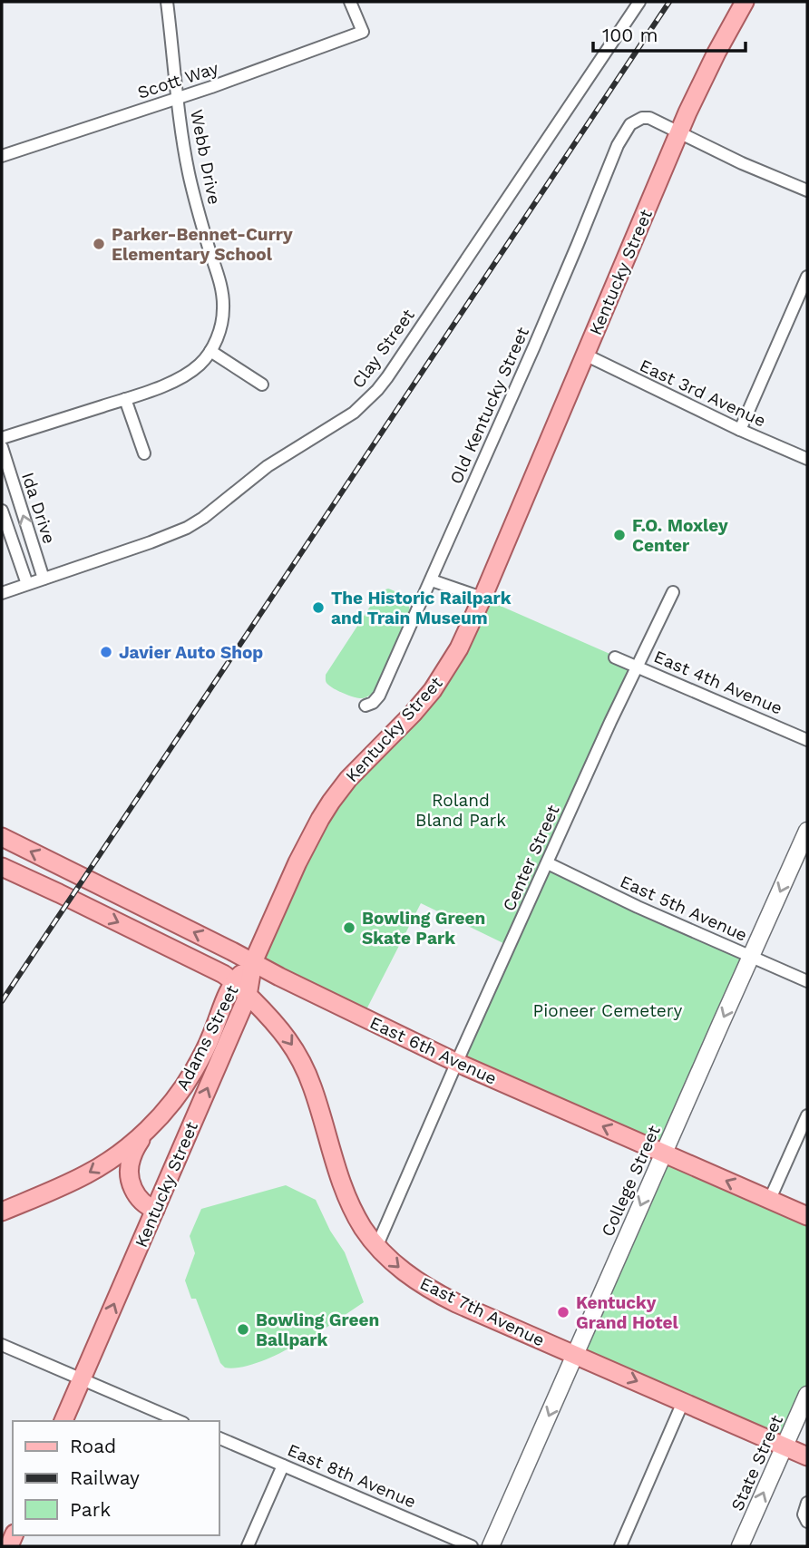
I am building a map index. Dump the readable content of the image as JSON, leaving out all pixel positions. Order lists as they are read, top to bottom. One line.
{"streets":{"main road":["Kentucky Street","Adams Street","East 6th Avenue","East 7th Avenue"],"street":["Scott Way","Webb Drive","Clay Street","East 3rd Avenue","Old Kentucky Street","Ida Drive","East 4th Avenue","Center Street","East 5th Avenue","College Street","State Street","East 8th Avenue"]},"crossings":[["Scott Way","Webb Drive"],["Kentucky Street","East 3rd Avenue"],["Kentucky Street","Old Kentucky Street"],["Kentucky Street","Adams Street"],["Kentucky Street","East 6th Avenue"],["Kentucky Street","East 7th Avenue"],["Clay Street","Ida Drive"],["East 4th Avenue","Center Street"],["Center Street","East 5th Avenue"],["Center Street","East 6th Avenue"],["Center Street","East 7th Avenue"],["East 5th Avenue","College Street"],["Adams Street","East 6th Avenue"],["Adams Street","East 7th Avenue"],["East 6th Avenue","College Street"],["College Street","East 7th Avenue"],["East 7th Avenue","State Street"]],"one_way":["Adams Street","East 7th Avenue"],"parks":["Roland Bland Park","Pioneer Cemetery"],"places":["Parker-Bennet-Curry Elementary School","F.O. Moxley Center","The Historic Railpark and Train Museum","Javier Auto Shop","Bowling Green Skate Park","Kentucky Grand Hotel","Bowling Green Ballpark"],"legend":["Road","Railway","Park"],"scale_bar":"100 m"}
